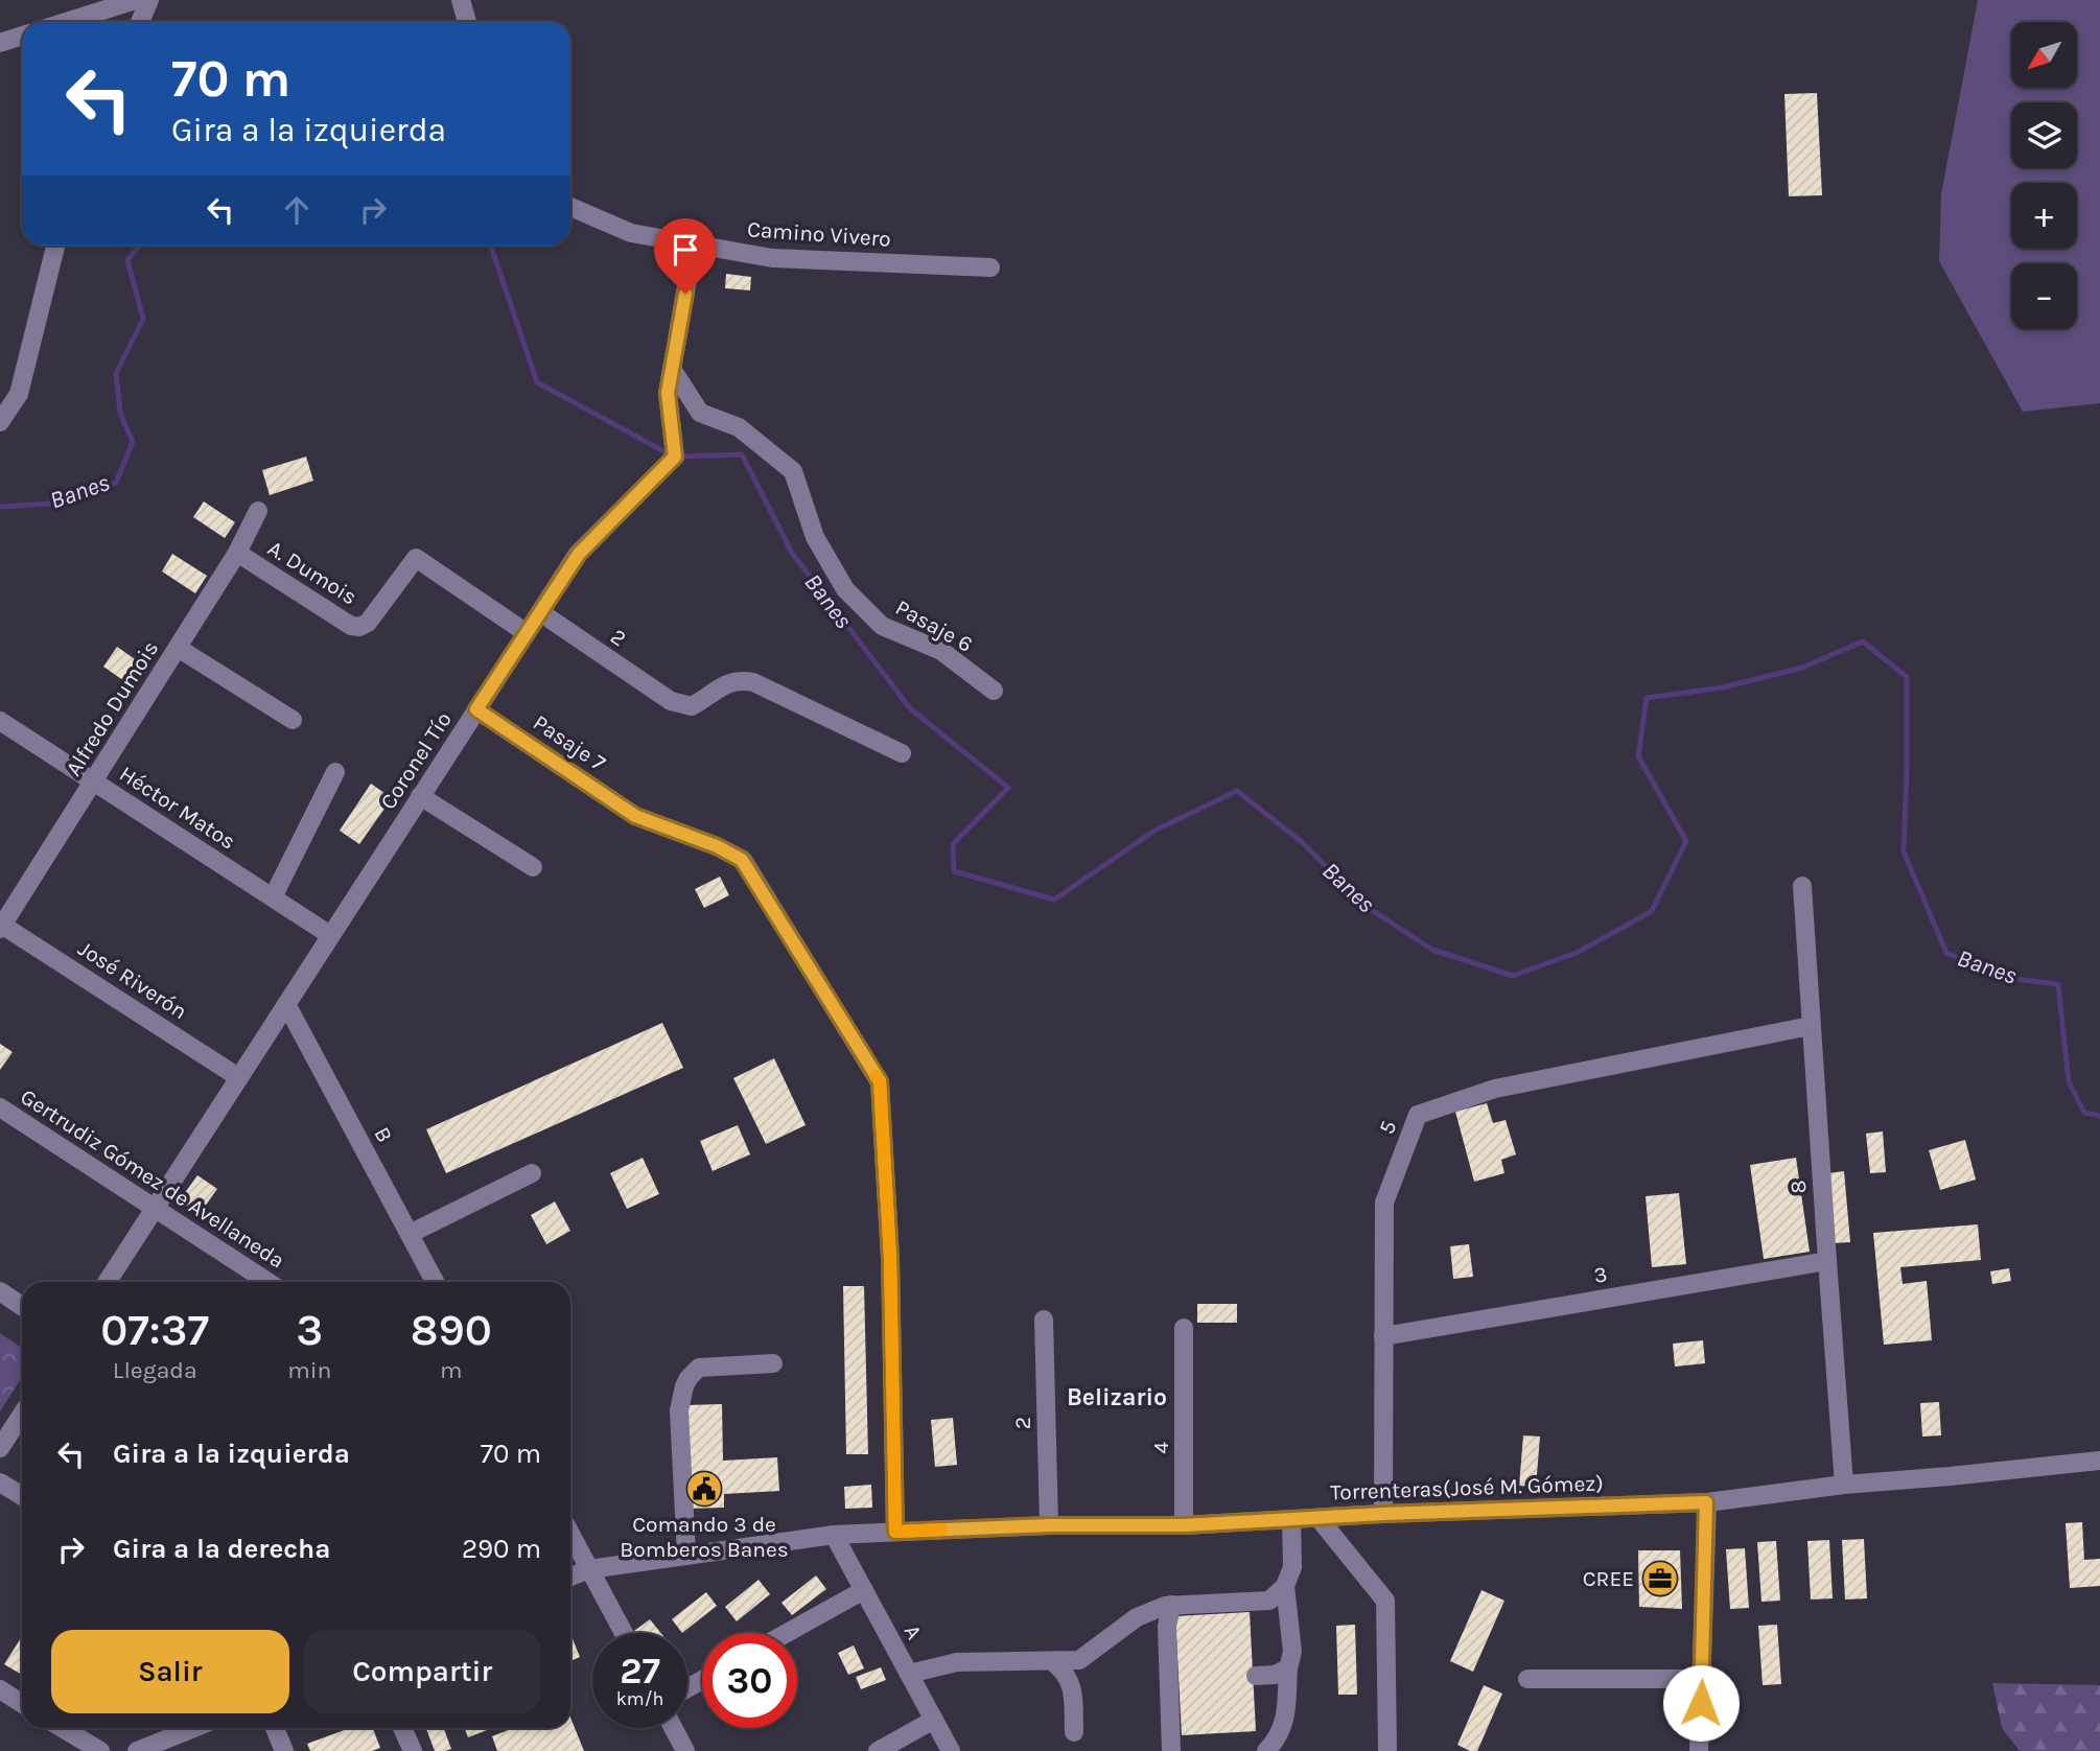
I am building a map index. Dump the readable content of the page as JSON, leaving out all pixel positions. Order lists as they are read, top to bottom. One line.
{"streets":{"street":["Camino Vivero","A. Dumois","Pasaje 6","2","Alfredo Dumois","Pasaje 7","Coronel Tío","Héctor Matos","José Riverón","5","B","Gertrudiz Gómez de Avellaneda","8","3","4","Torrenteras(José M. Gómez)","A"]},"crossings":[["Camino Vivero","Coronel Tío"],["A. Dumois","Alfredo Dumois"],["A. Dumois","Coronel Tío"],["Pasaje 6","Coronel Tío"],["2","Coronel Tío"],["2","Torrenteras(José M. Gómez)"],["Alfredo Dumois","Héctor Matos"],["Alfredo Dumois","José Riverón"],["Pasaje 7","Coronel Tío"],["Pasaje 7","Torrenteras(José M. Gómez)"],["Coronel Tío","Héctor Matos"],["Coronel Tío","José Riverón"],["Coronel Tío","B"],["Coronel Tío","Gertrudiz Gómez de Avellaneda"],["5","8"],["5","3"],["5","Torrenteras(José M. Gómez)"],["8","3"],["8","Torrenteras(José M. Gómez)"],["4","Torrenteras(José M. Gómez)"],["Torrenteras(José M. Gómez)","A"]],"districts":["Belizario"],"water":["Banes"],"places":{"public building":["Comando 3 de Bomberos Banes"],"office":["CREE"]},"north":"bottom left","page":{"map_buttons":["+","−"],"turn":["70 m","Gira a la izquierda"],"eta":["07:37","Llegada","3","min","890","m"],"list":[{"name":"Gira a la izquierda","value":"70 m"},{"name":"Gira a la derecha","value":"290 m"}],"buttons":["Salir","Compartir"],"speed":"27 km/h","limit":"30"}}
